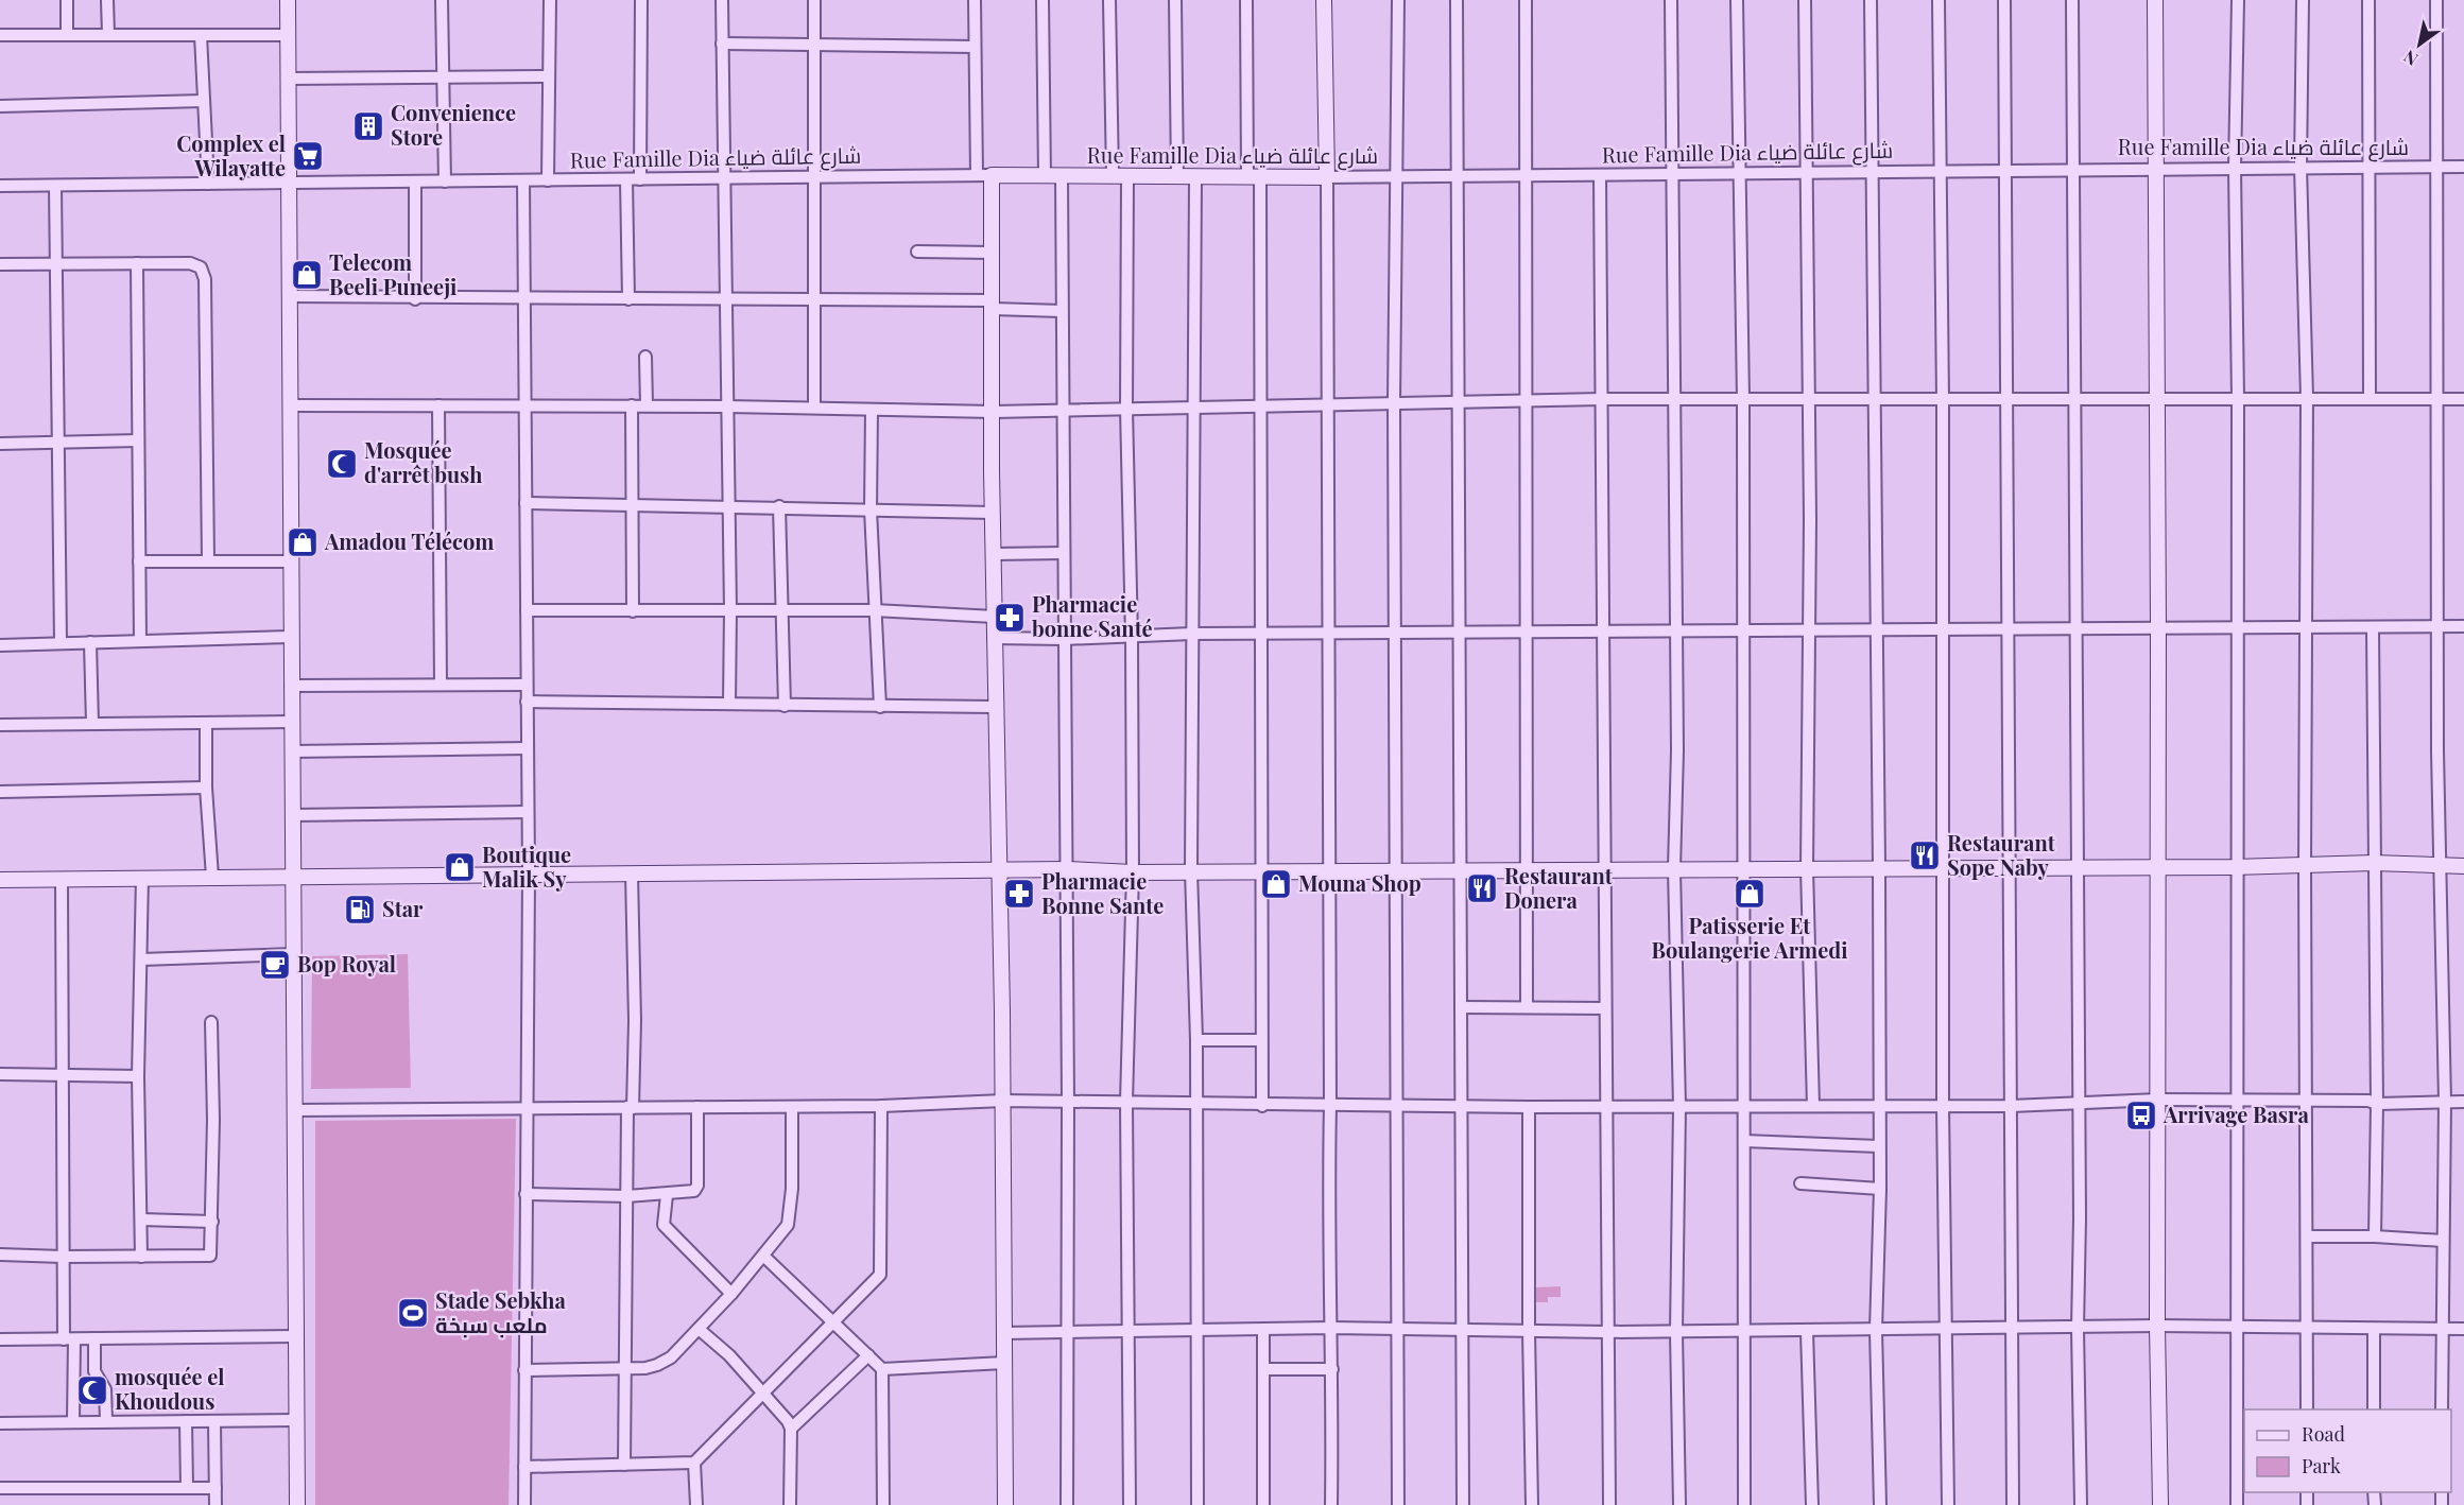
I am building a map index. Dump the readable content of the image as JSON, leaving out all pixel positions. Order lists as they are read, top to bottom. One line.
{"streets":{"street":["Rue Famille Dia شارع عائلة ضياء"]},"places":{"building":["Convenience Store"],"supermarket":["Complex el Wilayatte"],"shop":["Telecom Beeli Puneeji","Amadou Télécom","Boutique Malik Sy","Mouna Shop","Patisserie Et Boulangerie Armedi"],"mosque":["Mosquée d'arrêt bush","mosquée el Khoudous"],"pharmacy":["Pharmacie bonne Santé","Pharmacie Bonne Sante"],"restaurant":["Restaurant Sope Naby","Restaurant Donera"],"fuel station":["Star"],"cafe":["Bop Royal"],"bus stop":["Arrivage Basra"],"sports":["Stade Sebkha ملعب سبخة"]},"legend":["Road","Park"],"north":"bottom left"}
